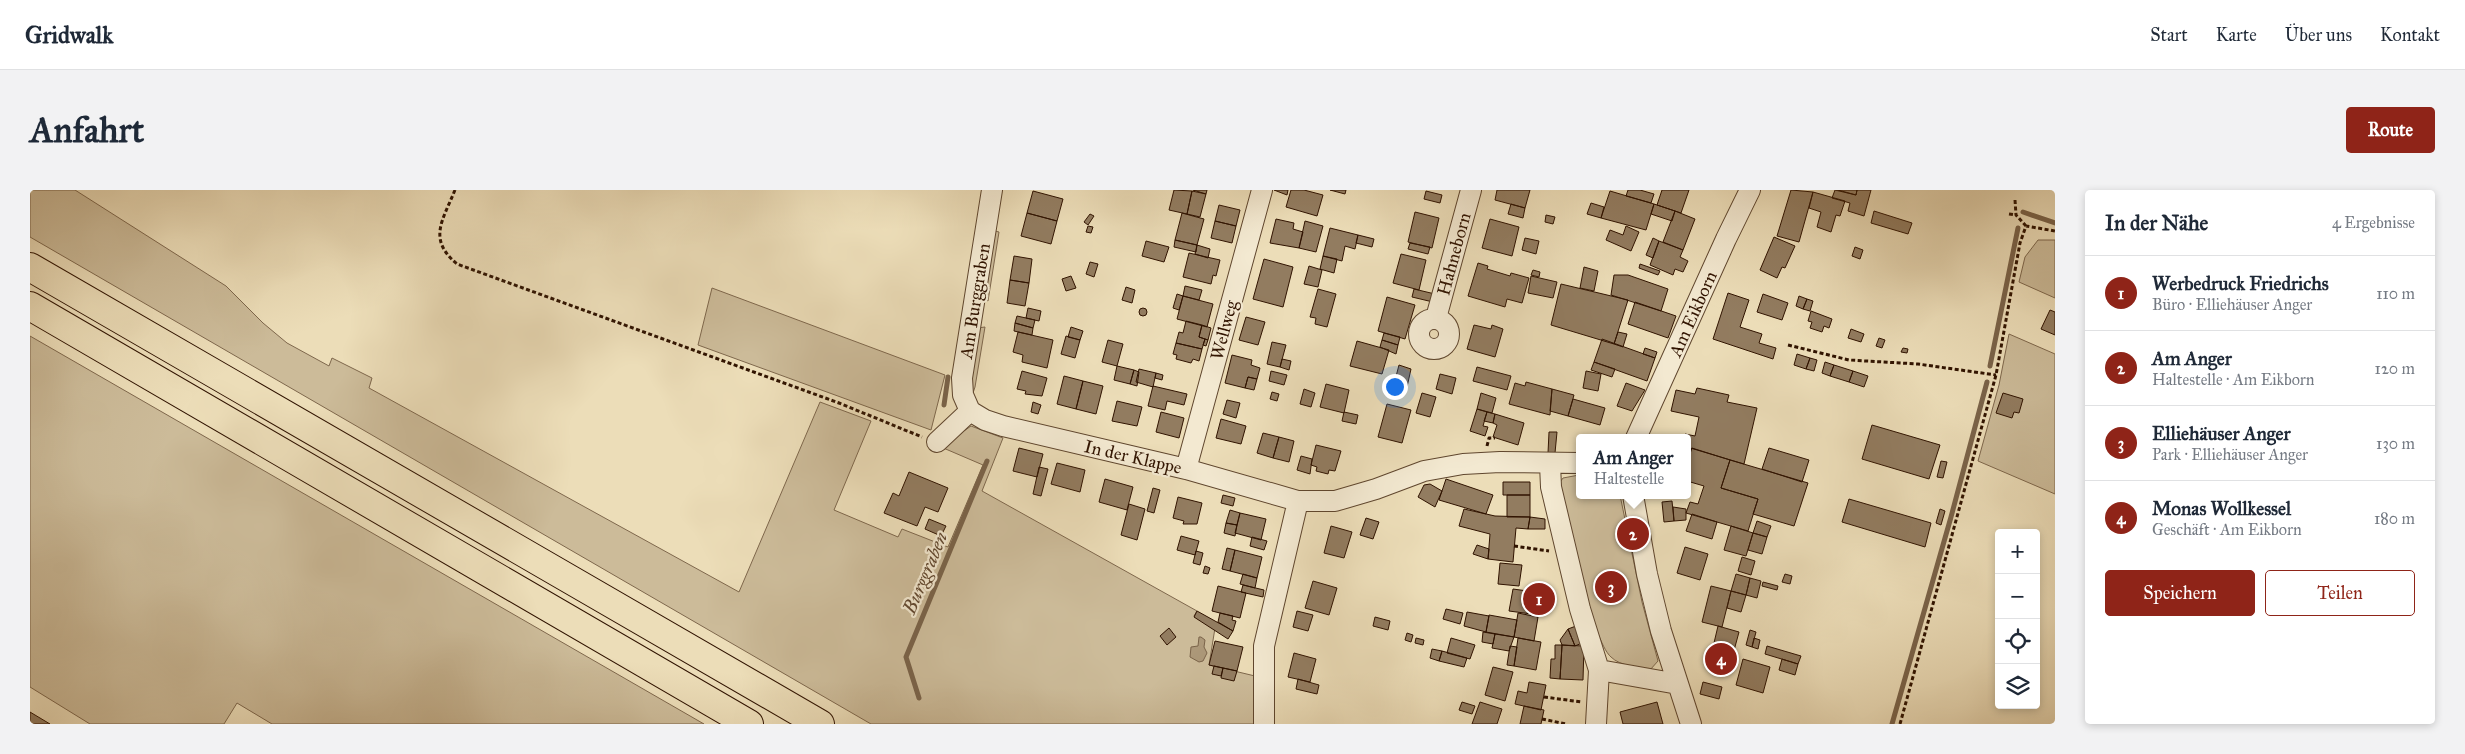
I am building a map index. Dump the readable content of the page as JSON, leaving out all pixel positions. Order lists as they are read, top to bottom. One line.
{"streets":{"street":["Hahneborn","Am Burggraben","Am Eikborn","Wellweg","In der Klappe"]},"crossings":[["Am Burggraben","In der Klappe"],["Wellweg","In der Klappe"]],"water":["Burggraben"],"page":{"header":"Gridwalk","nav":["Start","Karte","Über uns","Kontakt"],"buttons":["Route",["Speichern","Teilen"]],"title":"Anfahrt","heading":["In der Nähe","4 Ergebnisse"],"list":[{"mark":"1","name":"Werbedruck Friedrichs","note":"Büro · Elliehäuser Anger","value":"110 m"},{"mark":"2","name":"Am Anger","note":"Haltestelle · Am Eikborn","value":"120 m"},{"mark":"3","name":"Elliehäuser Anger","note":"Park · Elliehäuser Anger","value":"130 m"},{"mark":"4","name":"Monas Wollkessel","note":"Geschäft · Am Eikborn","value":"180 m"}],"popup":["Am Anger","Haltestelle"],"pins":["2","3","1","4"],"map_buttons":["+","−"]}}
